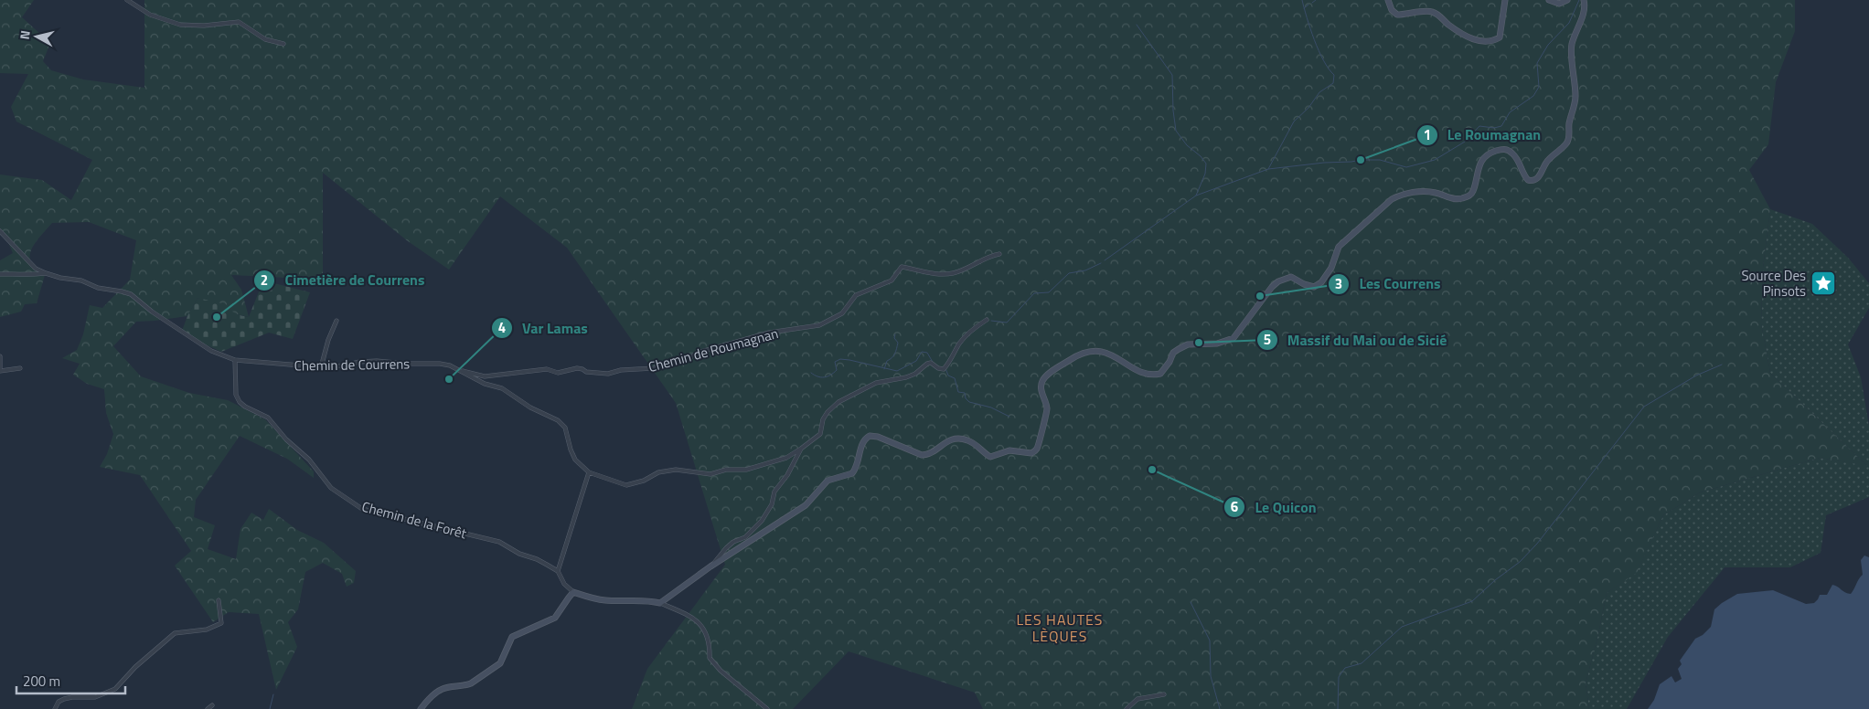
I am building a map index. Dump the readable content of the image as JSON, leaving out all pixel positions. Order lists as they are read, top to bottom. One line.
{"streets":{"street":["Chemin de Roumagnan","Chemin de Courrens","Chemin de la Forêt"]},"crossings":[["Chemin de Roumagnan","Chemin de Courrens"],["Chemin de Courrens","Chemin de la Forêt"]],"districts":["LES HAUTES LÈQUES"],"places":{"other":["Le Roumagnan","Les Courrens","Cimetière de Courrens","Massif du Mai ou de Sicié","Var Lamas","Le Quicon"],"place":["Source Des Pinsots"]},"scale_bar":"200 m","north":"left"}
